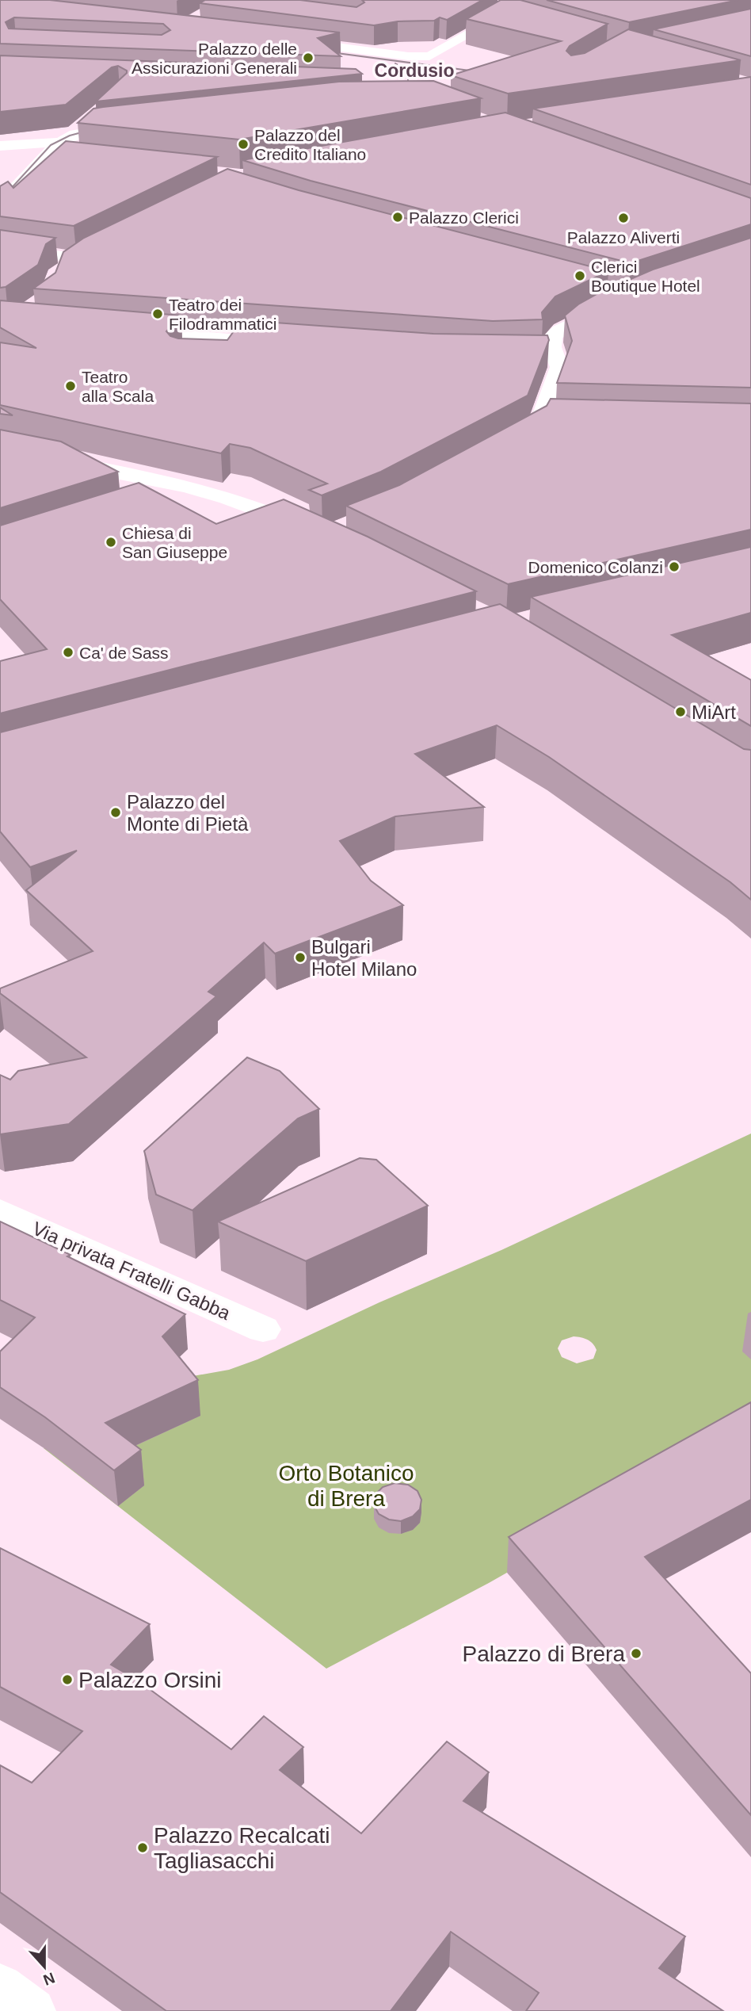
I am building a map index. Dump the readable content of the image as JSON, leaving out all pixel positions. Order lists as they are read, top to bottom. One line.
{"streets":{"street":["Via privata Fratelli Gabba"]},"districts":["Cordusio"],"parks":["Orto Botanico di Brera"],"places":["Palazzo delle Assicurazioni Generali","Palazzo del Credito Italiano","Palazzo Clerici","Palazzo Aliverti","Clerici Boutique Hotel","Teatro dei Filodrammatici","Teatro alla Scala","Chiesa di San Giuseppe","Domenico Colanzi","Ca' de Sass","MiArt","Palazzo del Monte di Pietà","Bulgari Hotel Milano","Palazzo di Brera","Palazzo Orsini","Palazzo Recalcati Tagliasacchi"],"north":"bottom"}
